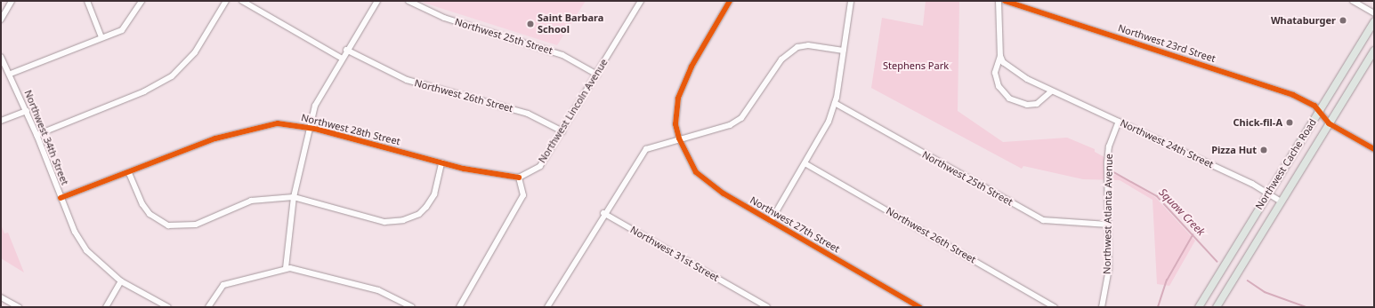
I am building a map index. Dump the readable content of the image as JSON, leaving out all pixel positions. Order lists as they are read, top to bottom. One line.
{"streets":{"main road":["Northwest Cache Road"],"street":["Northwest 25th Street","Northwest 23rd Street","Northwest 26th Street","Northwest Lincoln Avenue","Northwest 28th Street","Northwest 34th Street","Northwest 24th Street","Northwest Atlanta Avenue","Northwest 27th Street","Northwest 31st Street"]},"crossings":[["Northwest 25th Street","Northwest Lincoln Avenue"],["Northwest 25th Street","Northwest Atlanta Avenue"],["Northwest 23rd Street","Northwest Cache Road"],["Northwest 26th Street","Northwest Lincoln Avenue"],["Northwest Lincoln Avenue","Northwest 28th Street"],["Northwest 28th Street","Northwest 34th Street"],["Northwest 24th Street","Northwest Cache Road"],["Northwest 24th Street","Northwest Atlanta Avenue"]],"water":["Squaw Creek"],"parks":["Stephens Park"],"places":["Whataburger","Saint Barbara School","Chick-fil-A","Pizza Hut"]}
